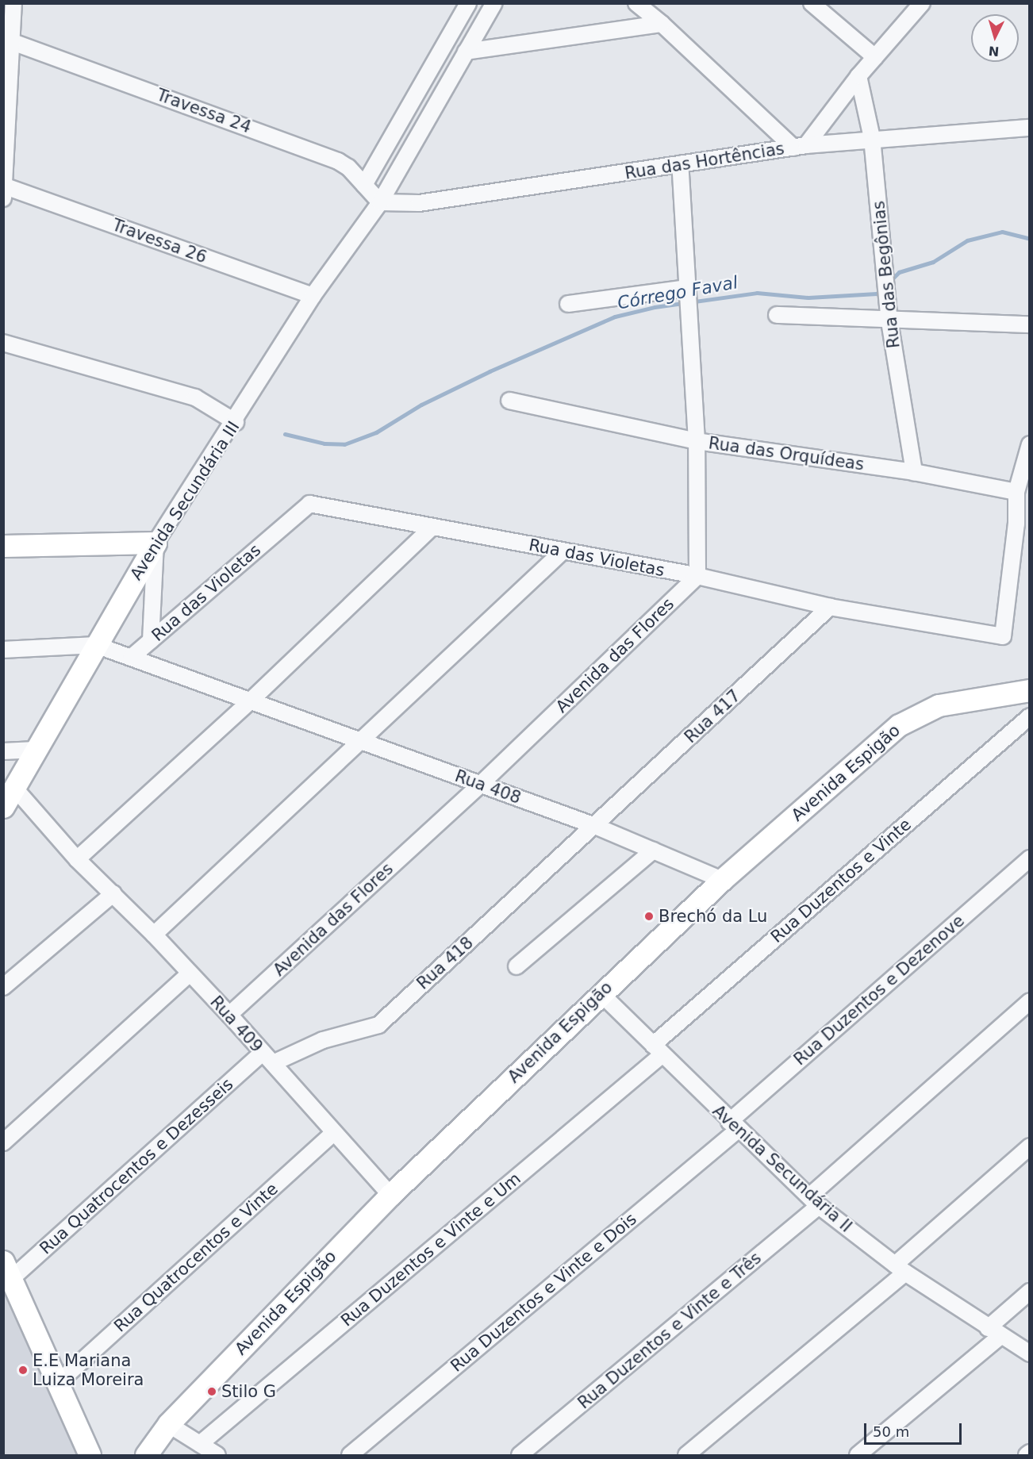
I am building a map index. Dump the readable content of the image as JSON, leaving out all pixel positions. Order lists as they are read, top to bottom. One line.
{"streets":{"street":["Travessa 24","Rua das Hortências","Travessa 26","Rua das Begônias","Rua das Orquídeas","Avenida Secundária III","Rua das Violetas","Avenida das Flores","Rua 417","Avenida Espigão","Rua 408","Rua Duzentos e Vinte","Rua 418","Rua Duzentos e Dezenove","Rua 409","Rua Quatrocentos e Dezesseis","Avenida Secundária II","Rua Duzentos e Vinte e Um","Rua Quatrocentos e Vinte","Rua Duzentos e Vinte e Dois","Rua Duzentos e Vinte e Três"]},"crossings":[["Travessa 24","Rua das Hortências"],["Travessa 24","Avenida Secundária III"],["Rua das Hortências","Rua das Begônias"],["Rua das Hortências","Avenida Secundária III"],["Travessa 26","Avenida Secundária III"],["Rua das Begônias","Rua das Orquídeas"],["Rua das Orquídeas","Rua das Violetas"],["Avenida Secundária III","Rua 408"],["Avenida Secundária III","Rua 409"],["Rua das Violetas","Avenida das Flores"],["Rua das Violetas","Rua 417"],["Rua das Violetas","Rua 408"],["Avenida das Flores","Rua 408"],["Avenida das Flores","Rua 409"],["Rua 417","Rua 408"],["Rua 417","Rua 418"],["Avenida Espigão","Rua 408"],["Avenida Espigão","Rua 409"],["Avenida Espigão","Avenida Secundária II"],["Rua 408","Rua 418"],["Rua Duzentos e Vinte","Avenida Secundária II"],["Rua Duzentos e Vinte","Rua Duzentos e Vinte e Um"],["Rua 418","Rua 409"],["Rua 418","Rua Quatrocentos e Dezesseis"],["Rua Duzentos e Dezenove","Avenida Secundária II"],["Rua Duzentos e Dezenove","Rua Duzentos e Vinte e Dois"],["Rua 409","Rua Quatrocentos e Dezesseis"],["Rua 409","Rua Quatrocentos e Vinte"],["Avenida Secundária II","Rua Duzentos e Vinte e Um"],["Avenida Secundária II","Rua Duzentos e Vinte e Dois"],["Avenida Secundária II","Rua Duzentos e Vinte e Três"]],"water":["Córrego Faval"],"places":["Brechó da Lu","E.E Mariana Luiza Moreira","Stilo G"],"scale_bar":"50 m","north":"bottom"}
